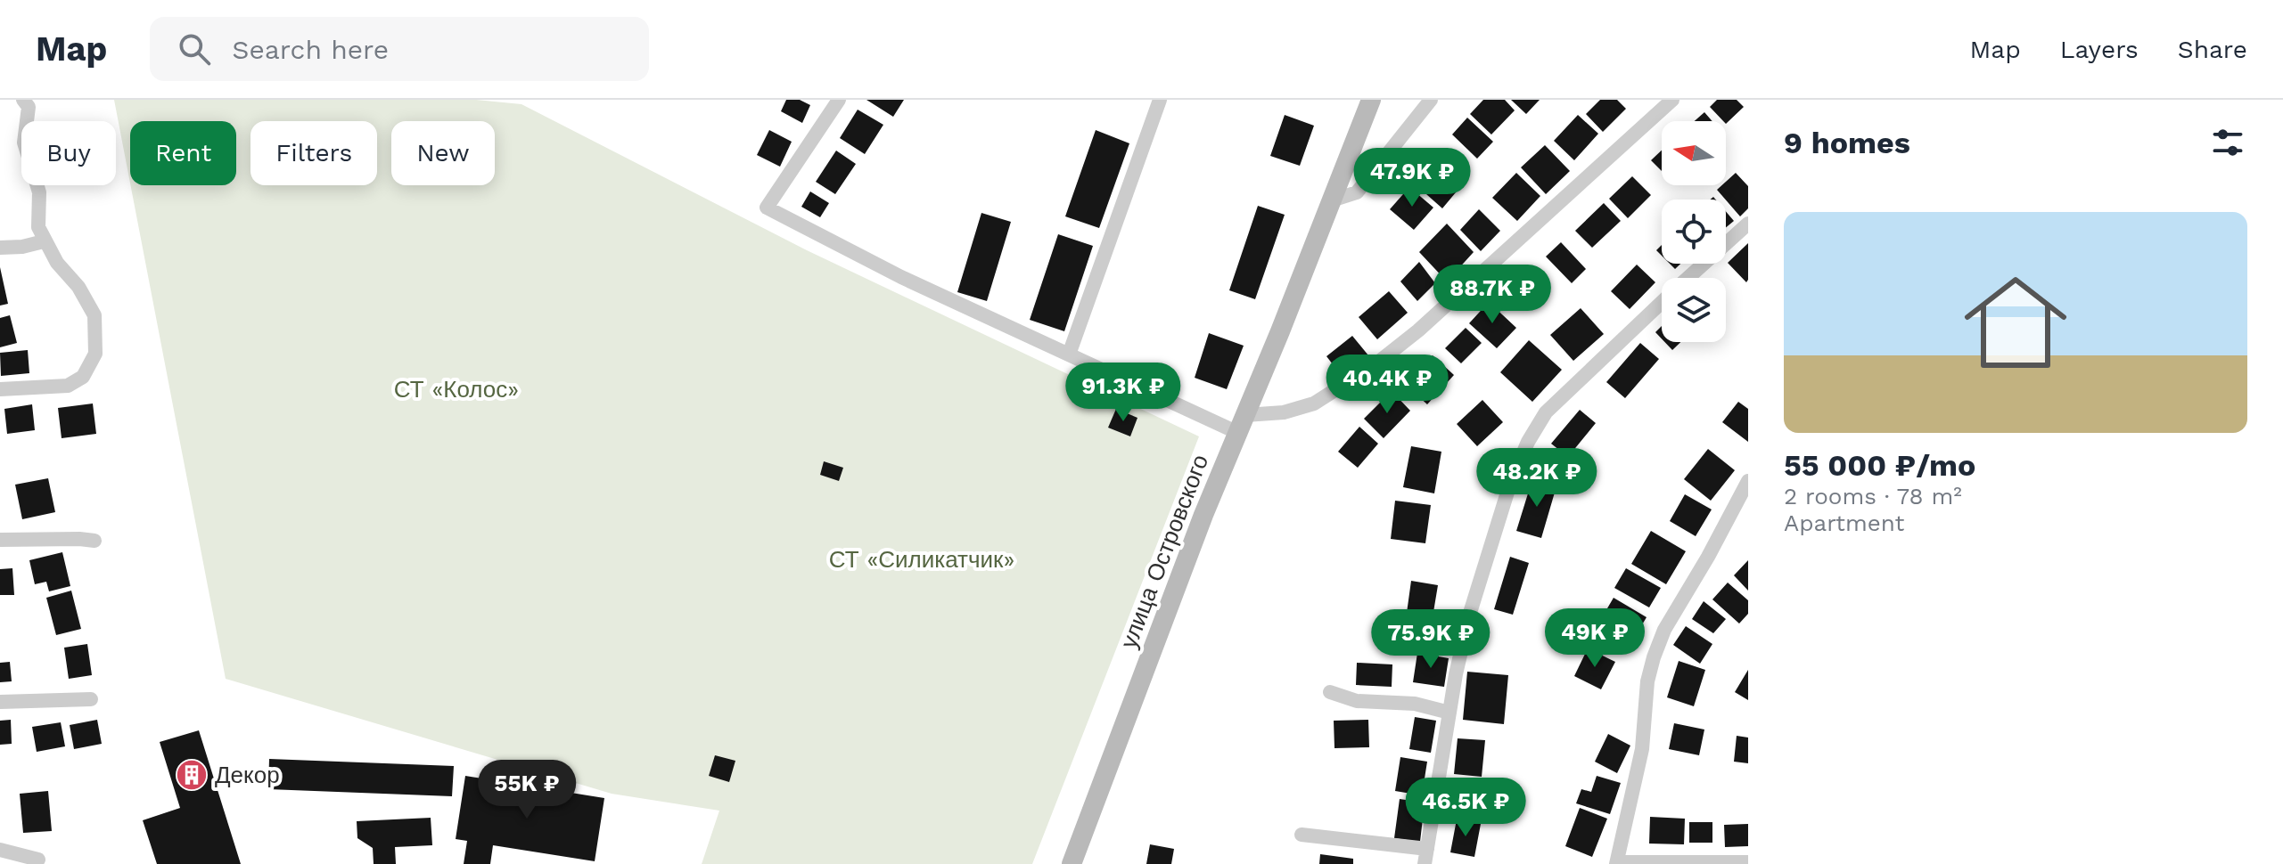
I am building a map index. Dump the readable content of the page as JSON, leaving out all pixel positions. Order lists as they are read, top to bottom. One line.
{"streets":{"street":["улица Островского"]},"parks":["СТ «Колос»","СТ «Силикатчик»"],"places":{"building":["Декор"]},"north":"left","page":{"header":"Map","search":"Search here","nav":["Map","Layers","Share"],"heading":"9 homes","chip":["Buy","Rent","Filters","New"],"price":["47.9K ₽","88.7K ₽","40.4K ₽","91.3K ₽","48.2K ₽","49K ₽","75.9K ₽","55K ₽","46.5K ₽"],"list":[{"name":"55 000 ₽/mo","note":"2 rooms · 78 m² · Apartment"}]}}
